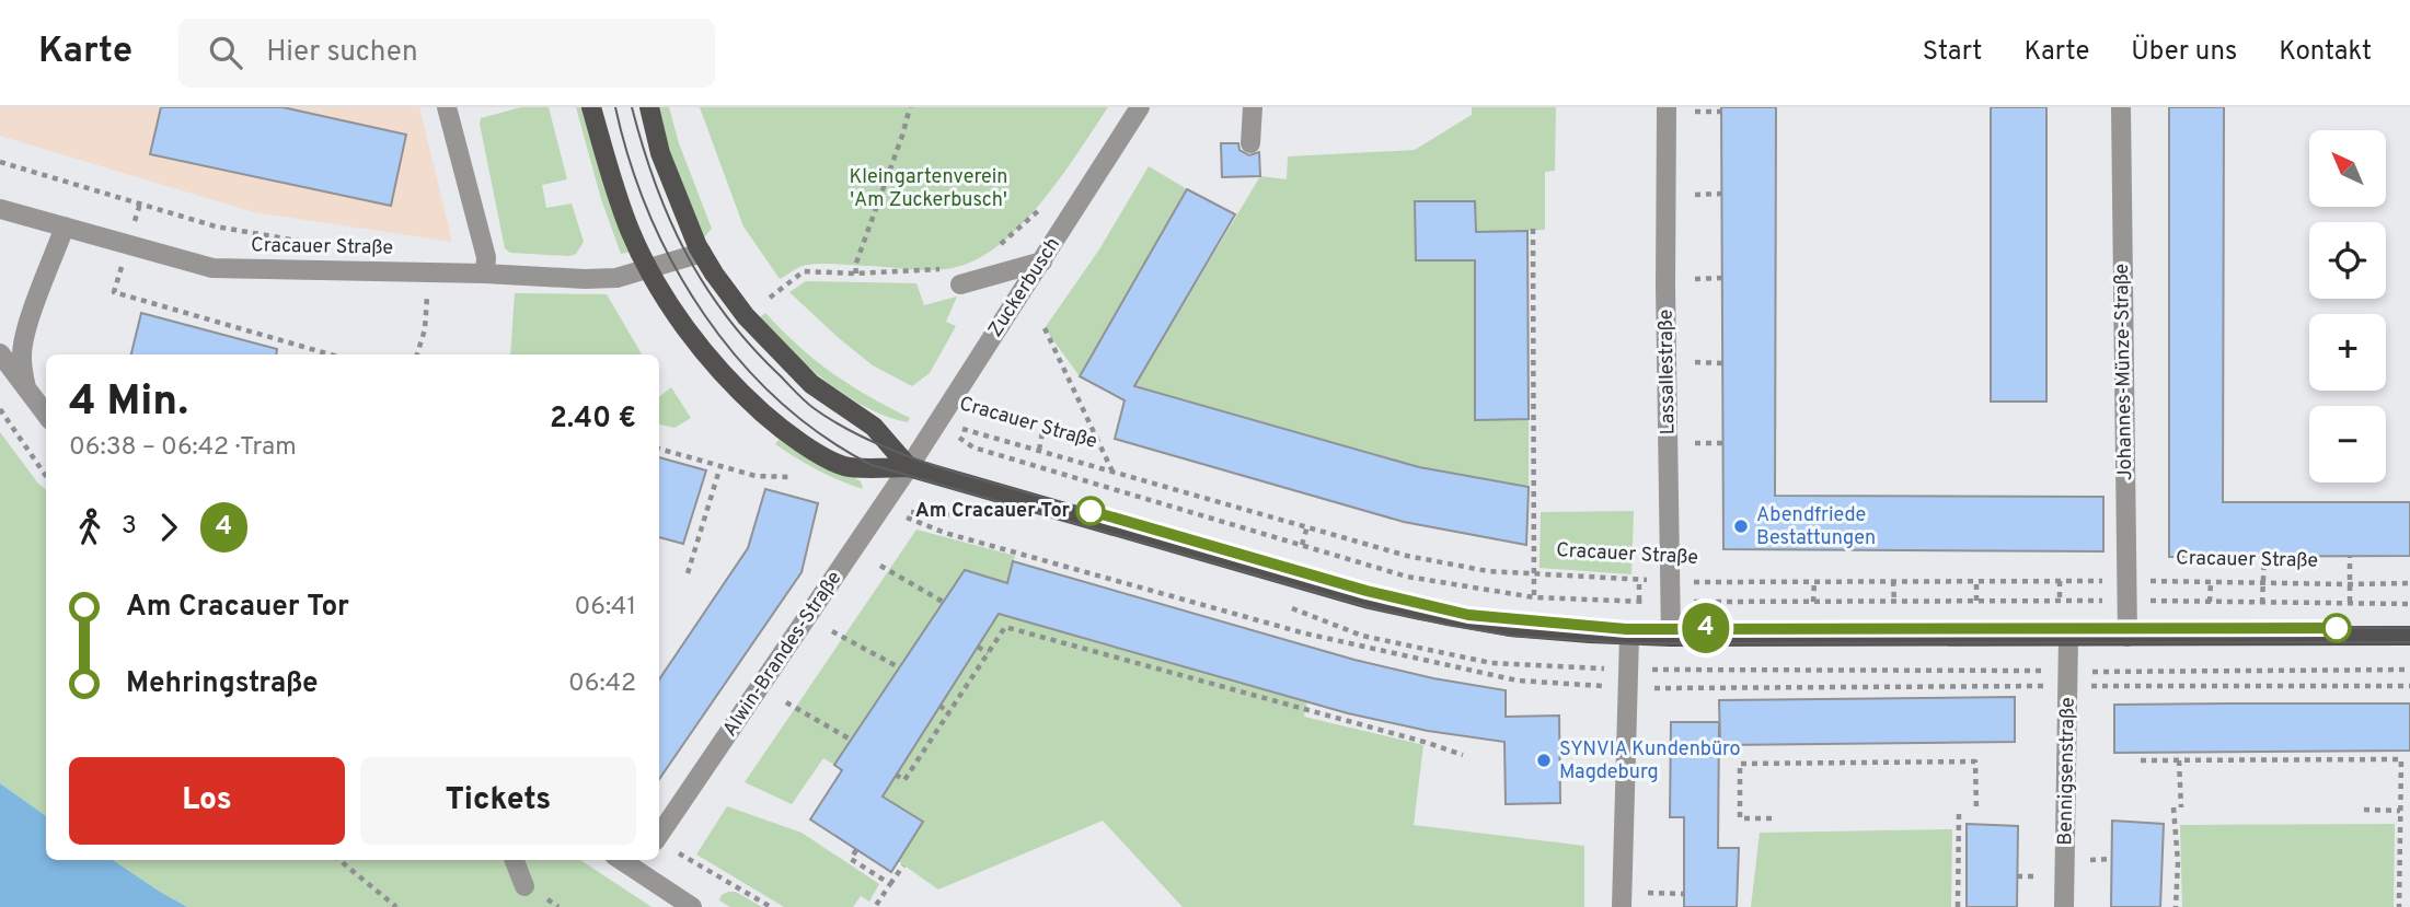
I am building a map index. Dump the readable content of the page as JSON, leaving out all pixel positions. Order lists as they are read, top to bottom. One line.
{"streets":{"street":["Cracauer Straße","Zuckerbusch","Lassallestraße","Johannes-Münze-Straße","Alwin-Brandes-Straße","Bennigsenstraße"]},"crossings":[["Cracauer Straße","Zuckerbusch"],["Cracauer Straße","Lassallestraße"],["Cracauer Straße","Johannes-Münze-Straße"],["Zuckerbusch","Alwin-Brandes-Straße"]],"parks":["Kleingartenverein 'Am Zuckerbusch'"],"places":["Am Cracauer Tor","Abendfriede Bestattungen","SYNVIA Kundenbüro Magdeburg"],"lines":["tram line 4"],"north":"top left","page":{"header":"Karte","search":"Hier suchen","nav":["Start","Karte","Über uns","Kontakt"],"on_map":"4","map_buttons":["+","−"],"heading":["4 Min.","06:38 – 06:42 · Tram","2.40 €"],"legs":["3","4"],"list":[{"name":"Am Cracauer Tor","value":"06:41"},{"name":"Mehringstraße","value":"06:42"}],"buttons":["Los","Tickets"]}}
